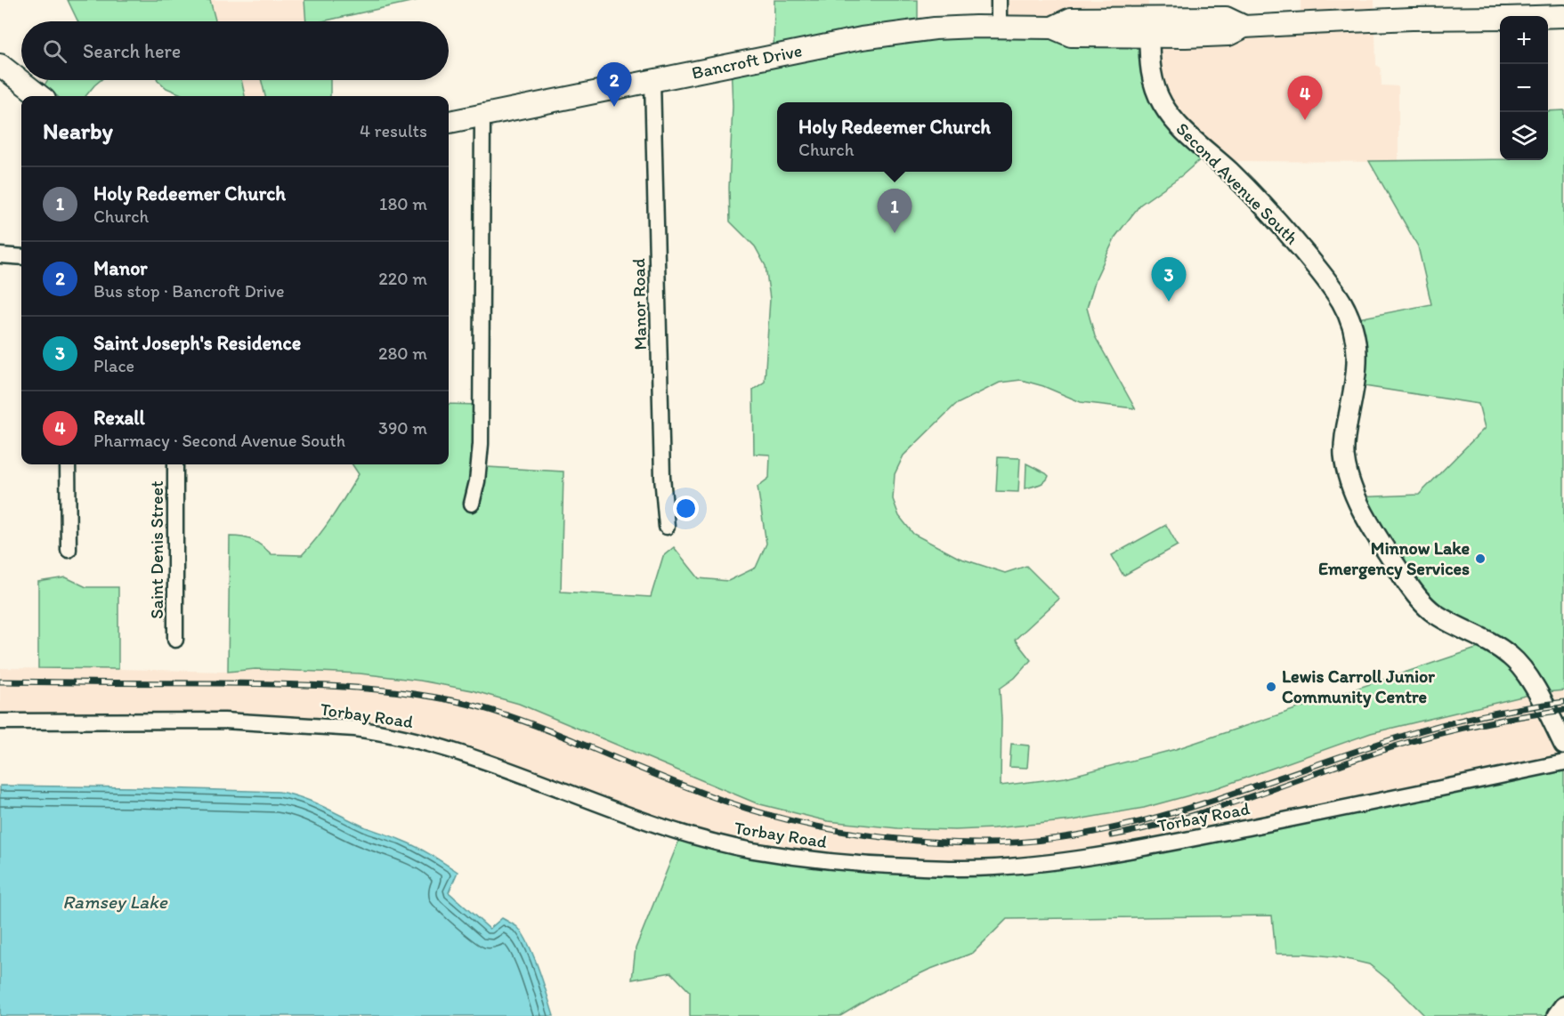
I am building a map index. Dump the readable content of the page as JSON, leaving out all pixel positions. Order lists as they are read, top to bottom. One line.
{"streets":{"main road":["Bancroft Drive"],"street":["Second Avenue South","Manor Road","Saint Denis Street","Torbay Road"]},"crossings":[["Bancroft Drive","Second Avenue South"],["Bancroft Drive","Manor Road"]],"water":["Ramsey Lake"],"places":["Minnow Lake Emergency Services","Lewis Carroll Junior Community Centre"],"page":{"map_buttons":["+","−"],"search":"Search here","pins":["2","4","1","3"],"heading":["Nearby","4 results"],"popup":["Holy Redeemer Church","Church"],"list":[{"mark":"1","name":"Holy Redeemer Church","note":"Church","value":"180 m"},{"mark":"2","name":"Manor","note":"Bus stop · Bancroft Drive","value":"220 m"},{"mark":"3","name":"Saint Joseph's Residence","note":"Place","value":"280 m"},{"mark":"4","name":"Rexall","note":"Pharmacy · Second Avenue South","value":"390 m"}]}}
